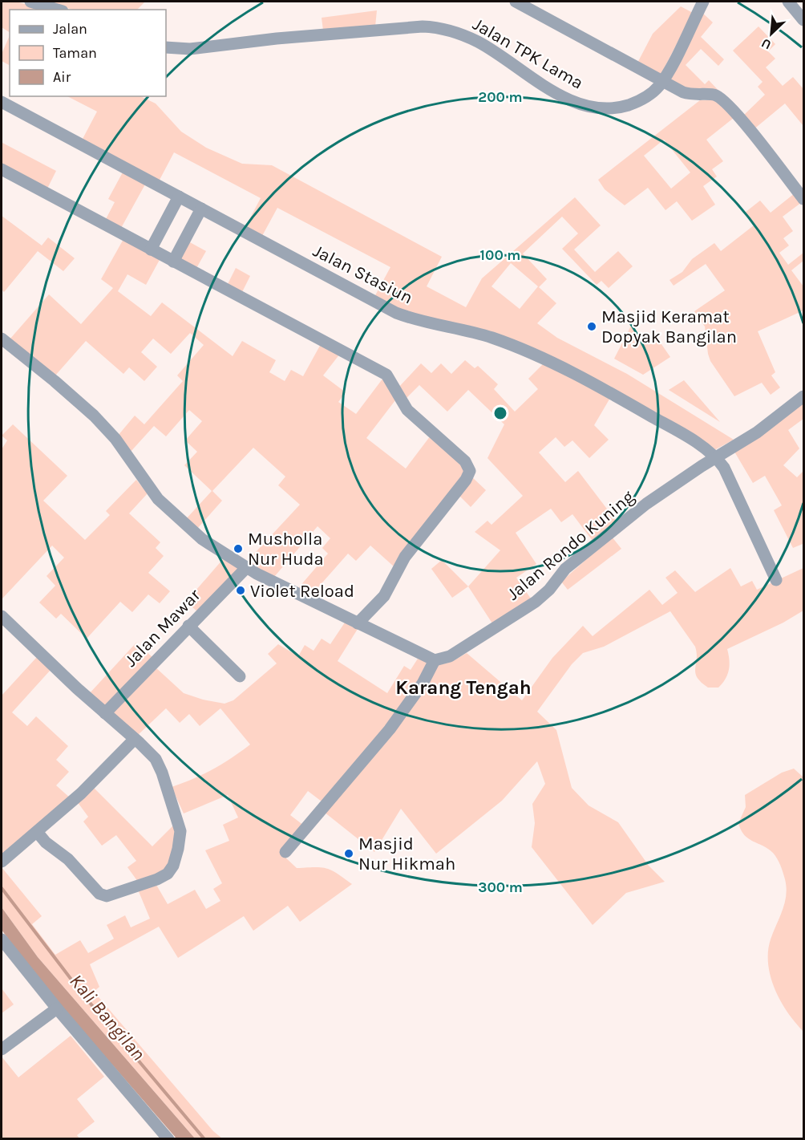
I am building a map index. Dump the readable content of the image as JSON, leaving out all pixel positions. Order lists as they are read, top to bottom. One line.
{"streets":{"street":["Jalan TPK Lama","Jalan Stasiun","Jalan Rondo Kuning","Jalan Mawar"]},"crossings":[["Jalan Stasiun","Jalan Rondo Kuning"]],"districts":["Karang Tengah"],"water":["Kali Bangilan"],"places":["Masjid Keramat Dopyak Bangilan","Musholla Nur Huda","Violet Reload","Masjid Nur Hikmah"],"legend":["Jalan","Taman","Air"],"north":"bottom left","rings":["200 m","100 m","300 m"]}
